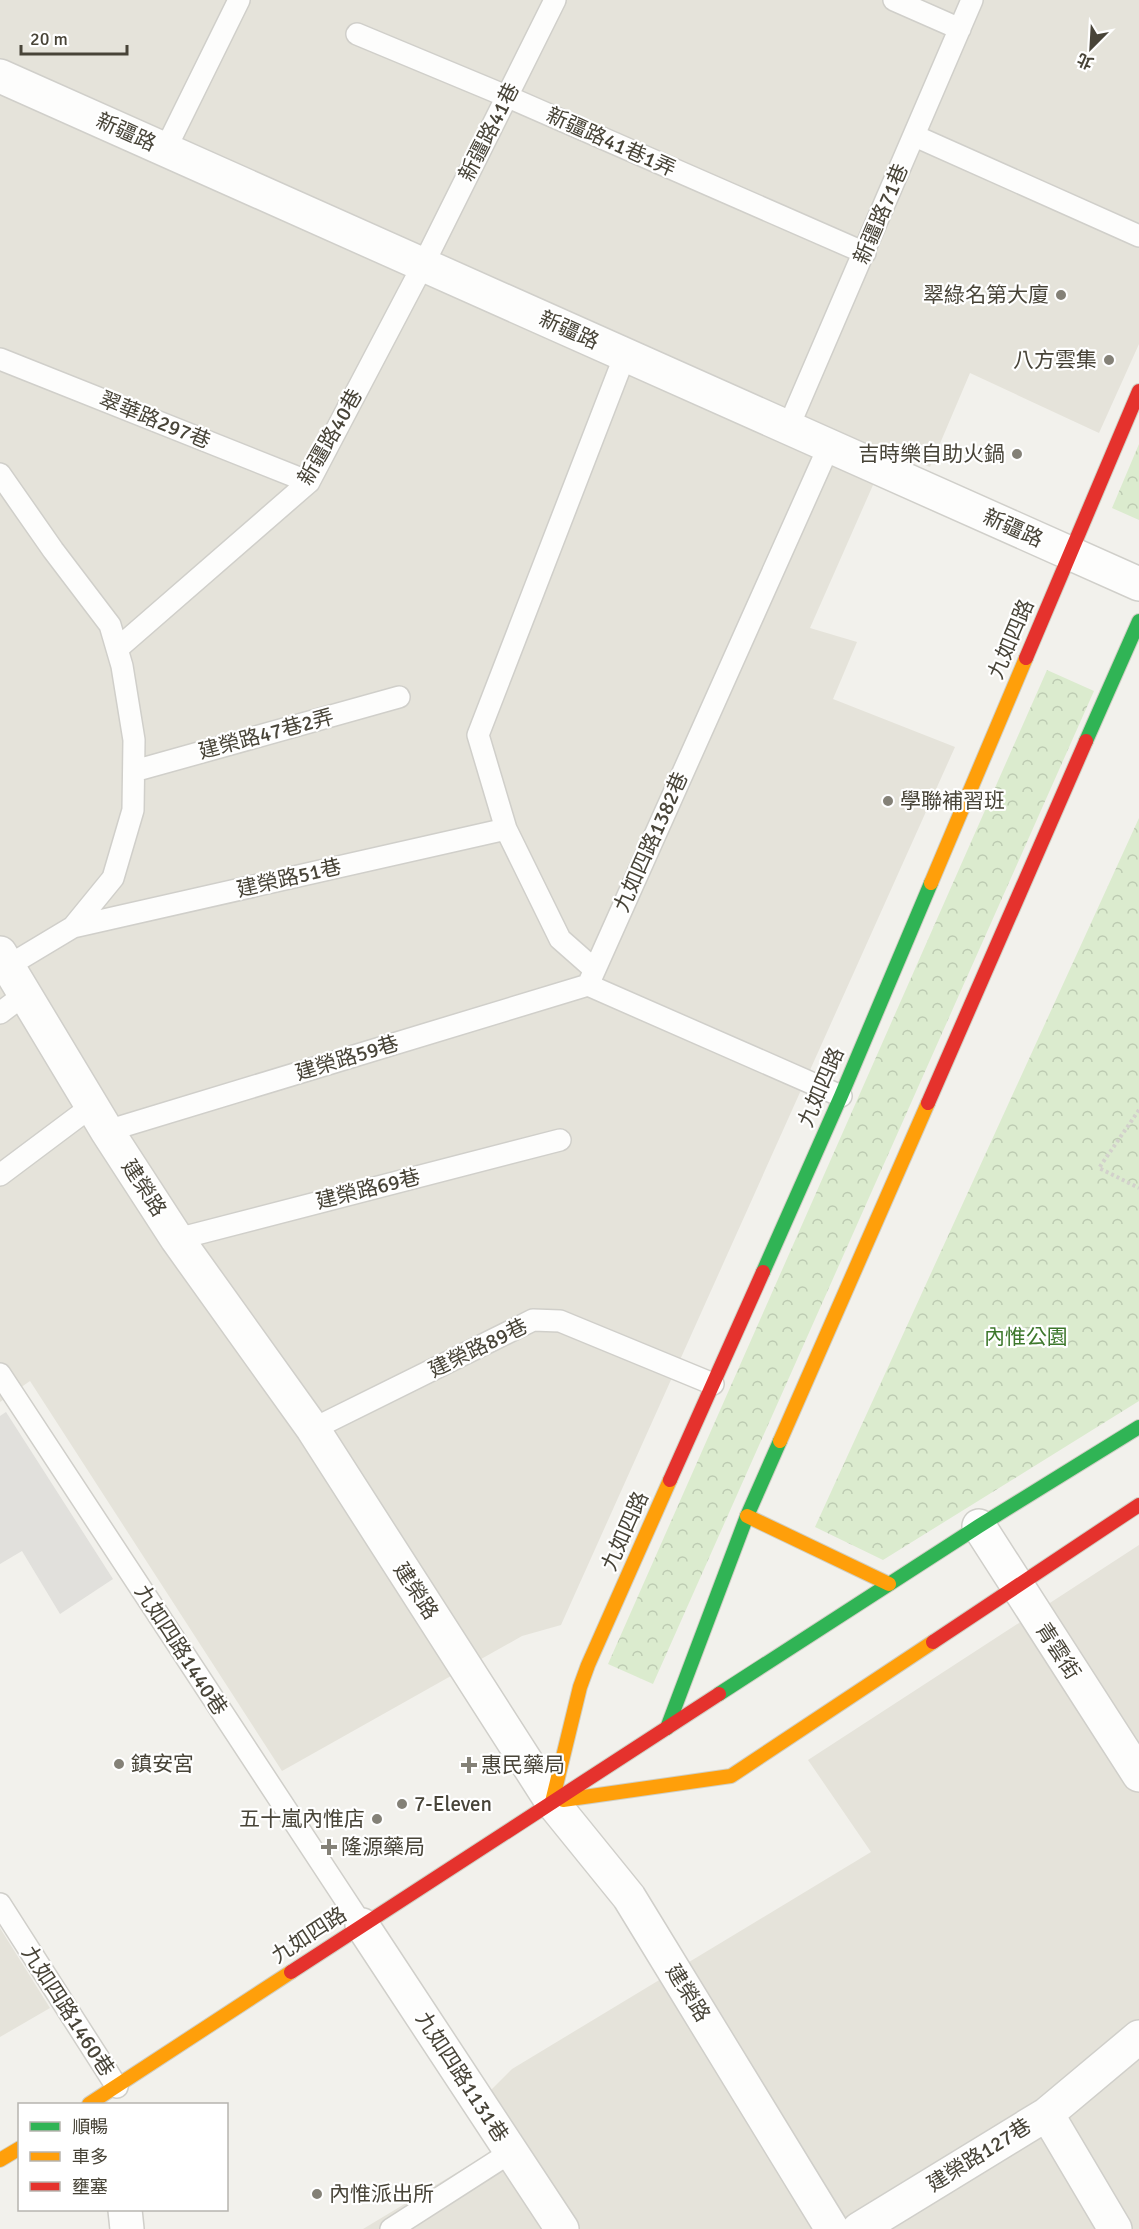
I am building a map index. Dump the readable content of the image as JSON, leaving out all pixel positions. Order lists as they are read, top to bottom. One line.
{"streets":{"street":["新疆路","九如四路","建榮路","青雲街","九如四路1131巷","建榮路127巷"],"lane":["新疆路41巷","新疆路41巷1弄","新疆路71巷","翠華路297巷","新疆路40巷","建榮路47巷2弄","九如四路1382巷","建榮路51巷","建榮路59巷","建榮路69巷","建榮路89巷","九如四路1440巷","九如四路1460巷"]},"crossings":[["新疆路","新疆路41巷"],["新疆路","新疆路71巷"],["新疆路","新疆路40巷"],["新疆路","九如四路"],["新疆路","九如四路1382巷"],["新疆路41巷","新疆路41巷1弄"],["新疆路41巷","新疆路40巷"],["新疆路41巷1弄","新疆路71巷"],["翠華路297巷","新疆路40巷"],["九如四路","建榮路"],["九如四路","建榮路89巷"],["九如四路","九如四路1440巷"],["九如四路","青雲街"],["九如四路","九如四路1460巷"],["九如四路","九如四路1131巷"],["九如四路1382巷","建榮路59巷"],["建榮路59巷","建榮路"],["建榮路","建榮路69巷"],["建榮路","建榮路89巷"],["九如四路1440巷","九如四路1131巷"]],"parks":["內惟公園"],"places":{"other":["翠綠名第大廈","八方雲集","吉時樂自助火鍋","學聯補習班","鎮安宮","7-Eleven","五十嵐內惟店","內惟派出所"],"health":["惠民藥局","隆源藥局"]},"legend":["順暢","車多","壅塞"],"scale_bar":"20 m","north":"bottom left"}
